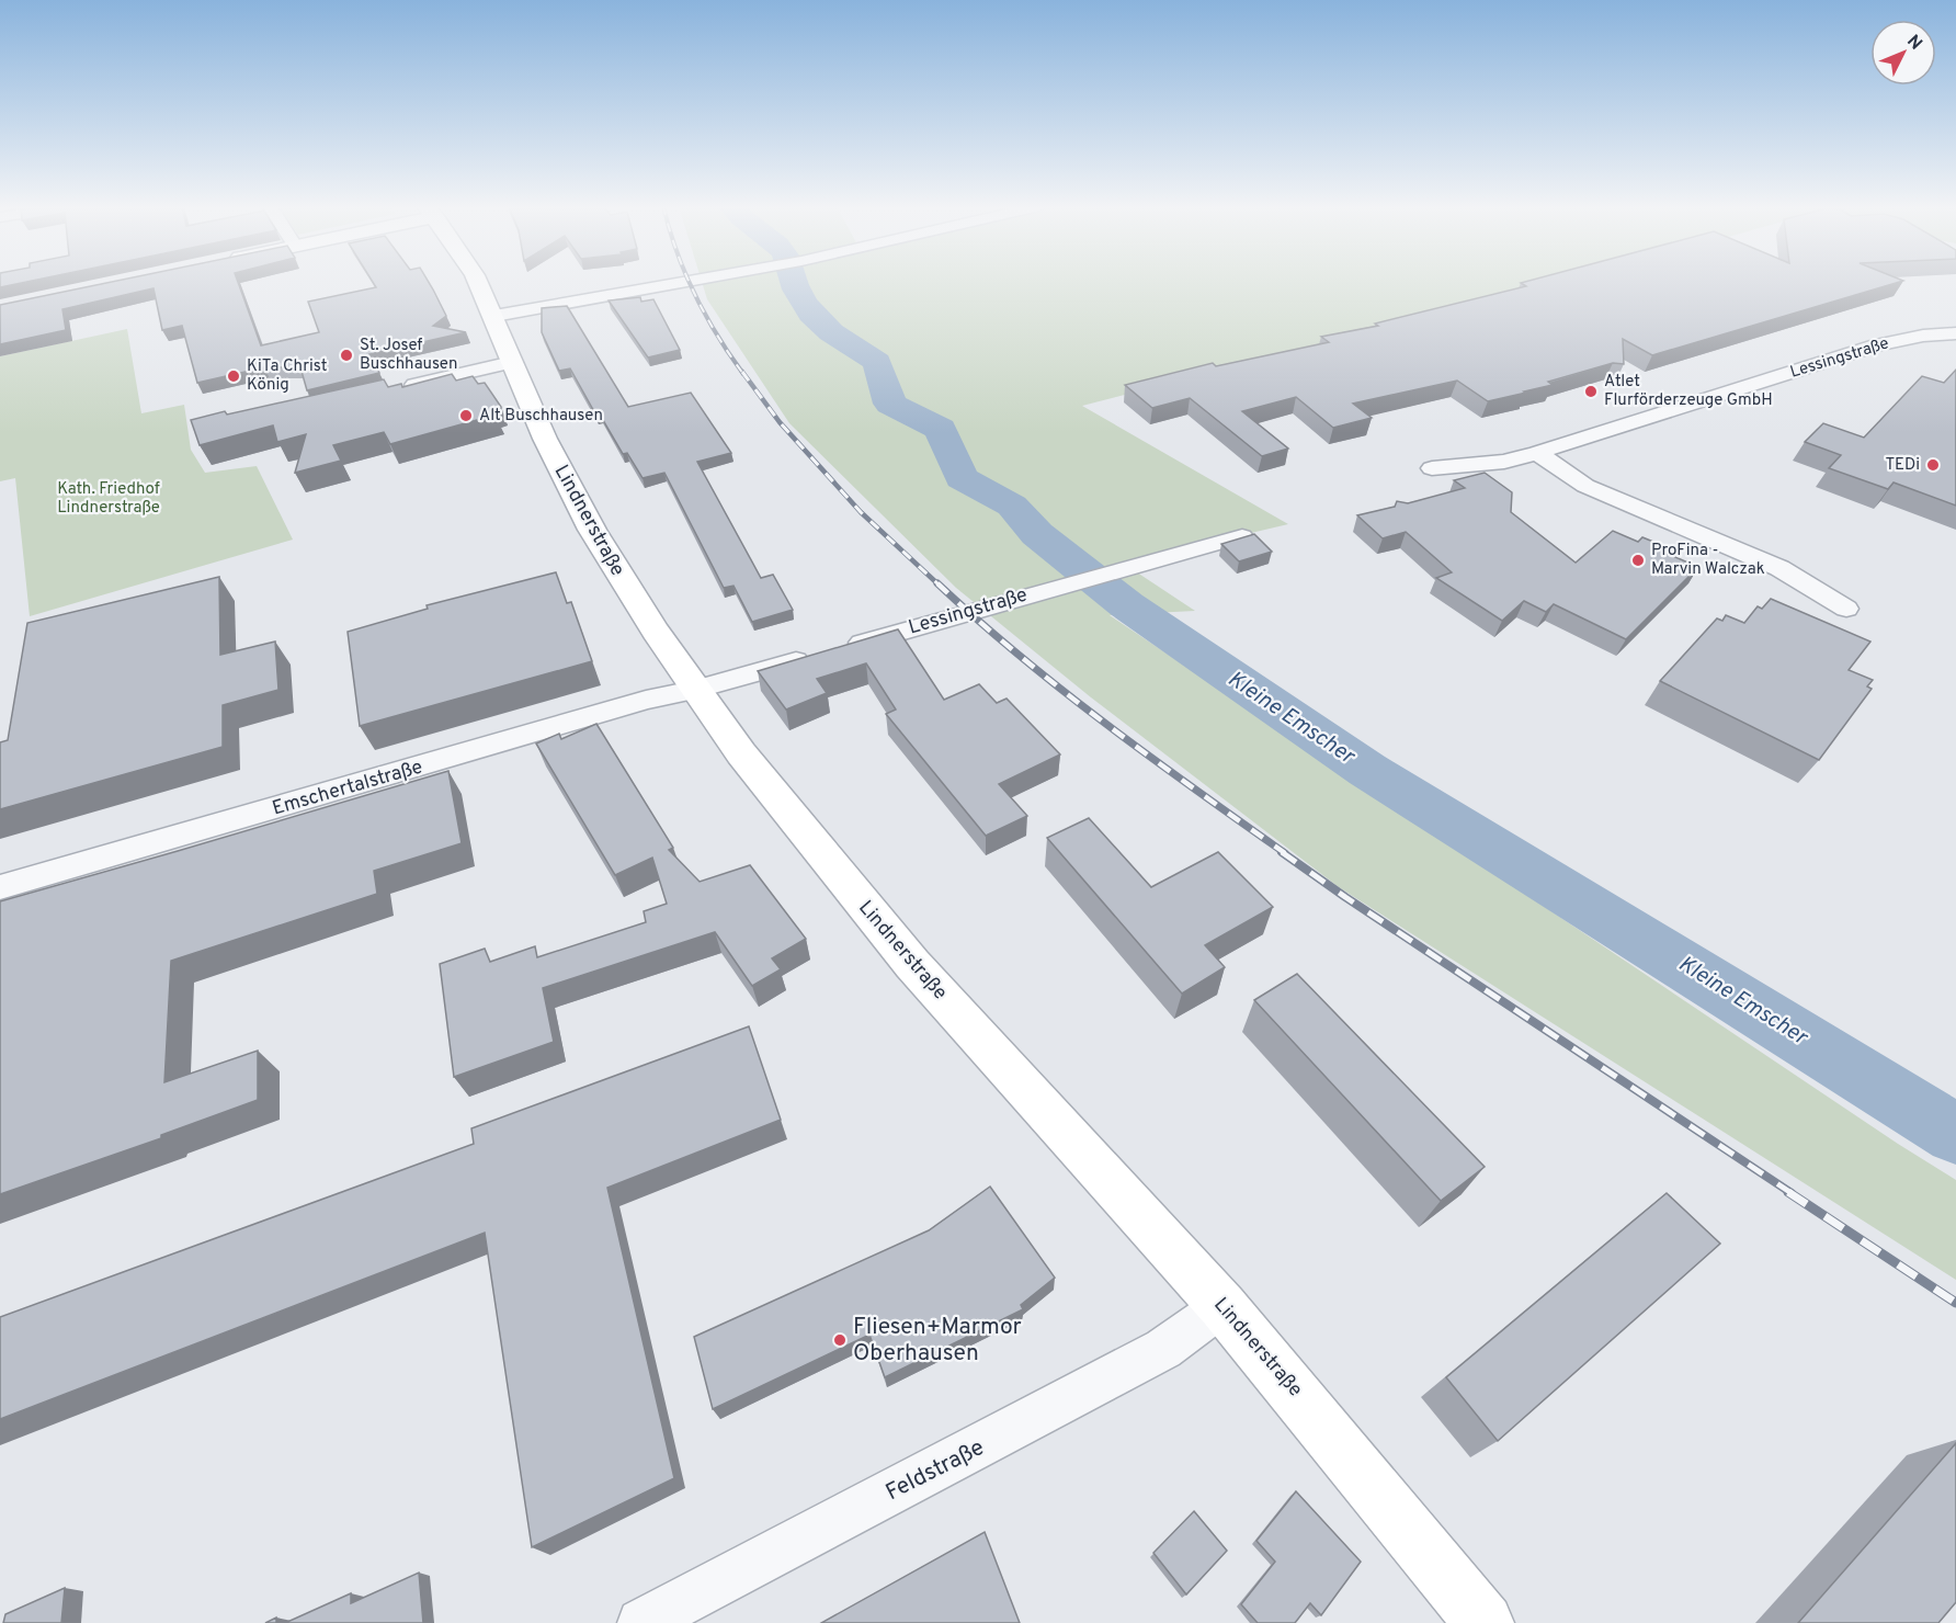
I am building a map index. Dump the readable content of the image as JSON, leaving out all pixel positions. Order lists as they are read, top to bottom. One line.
{"streets":{"street":["Lessingstraße","Lindnerstraße","Emschertalstraße","Feldstraße"]},"crossings":[["Lindnerstraße","Emschertalstraße"],["Lindnerstraße","Feldstraße"]],"water":["Kleine Emscher"],"parks":["Kath. Friedhof Lindnerstraße"],"places":["St. Josef Buschhausen","KiTa Christ König","Atlet Flurförderzeuge GmbH","Alt Buschhausen","TEDi","ProFina - Marvin Walczak","Fliesen+Marmor Oberhausen"],"north":"top right"}
